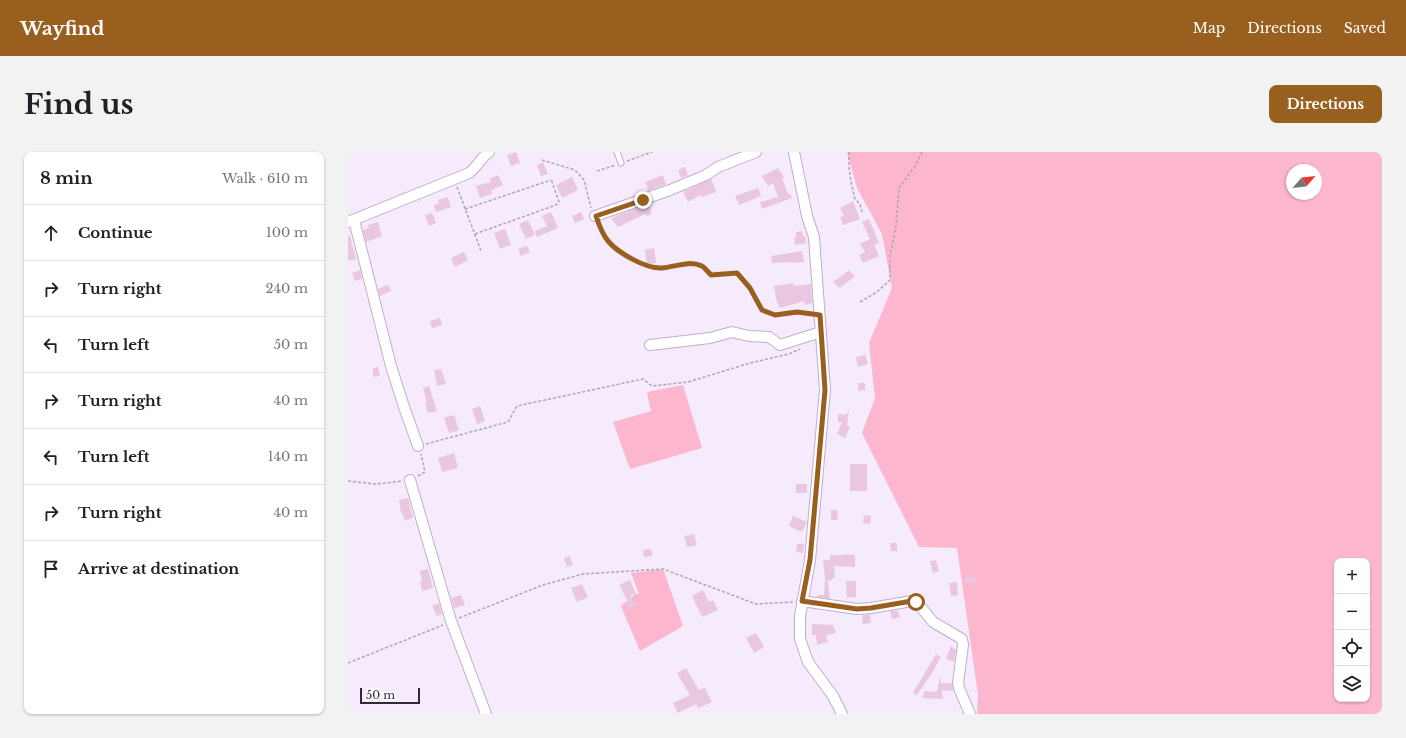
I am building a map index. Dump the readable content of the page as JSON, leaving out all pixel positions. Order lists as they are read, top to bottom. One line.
{"scale_bar":"50 m","north":"top right","page":{"header":"Wayfind","nav":["Map","Directions","Saved"],"buttons":"Directions","title":"Find us","heading":["8 min","Walk · 610 m"],"list":[["Continue","100 m"],["Turn right","240 m"],["Turn left","50 m"],["Turn right","40 m"],["Turn left","140 m"],["Turn right","40 m"],"Arrive at destination"],"map_buttons":["+","−"],"scale":"50 m"}}
